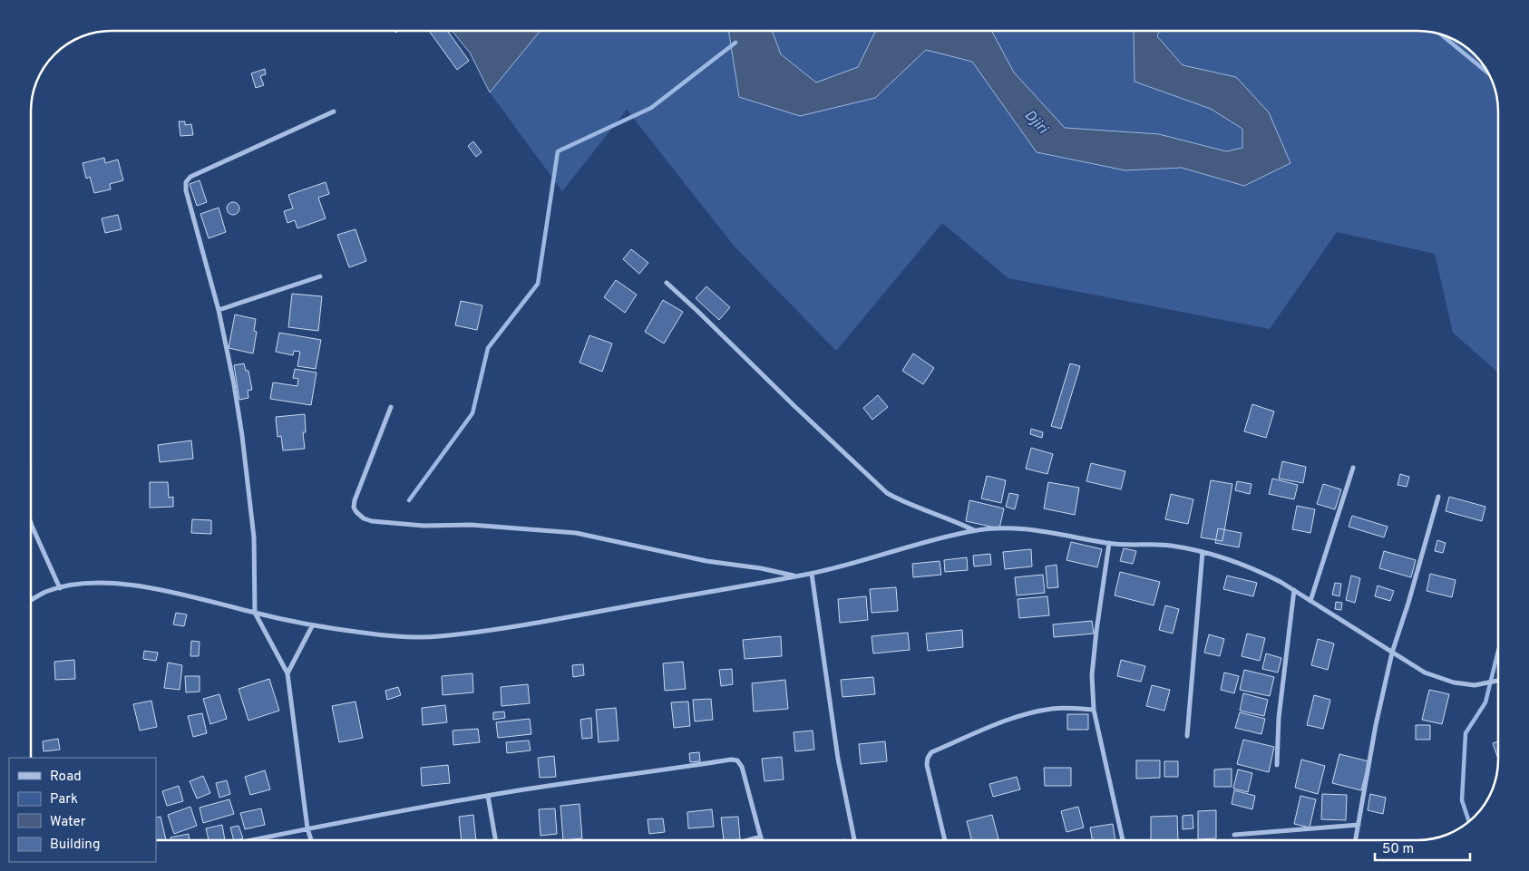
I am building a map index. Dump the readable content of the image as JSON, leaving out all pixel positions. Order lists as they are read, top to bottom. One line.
{"water":["Djiri"],"legend":["Road","Park","Water","Building"],"scale_bar":"50 m"}
